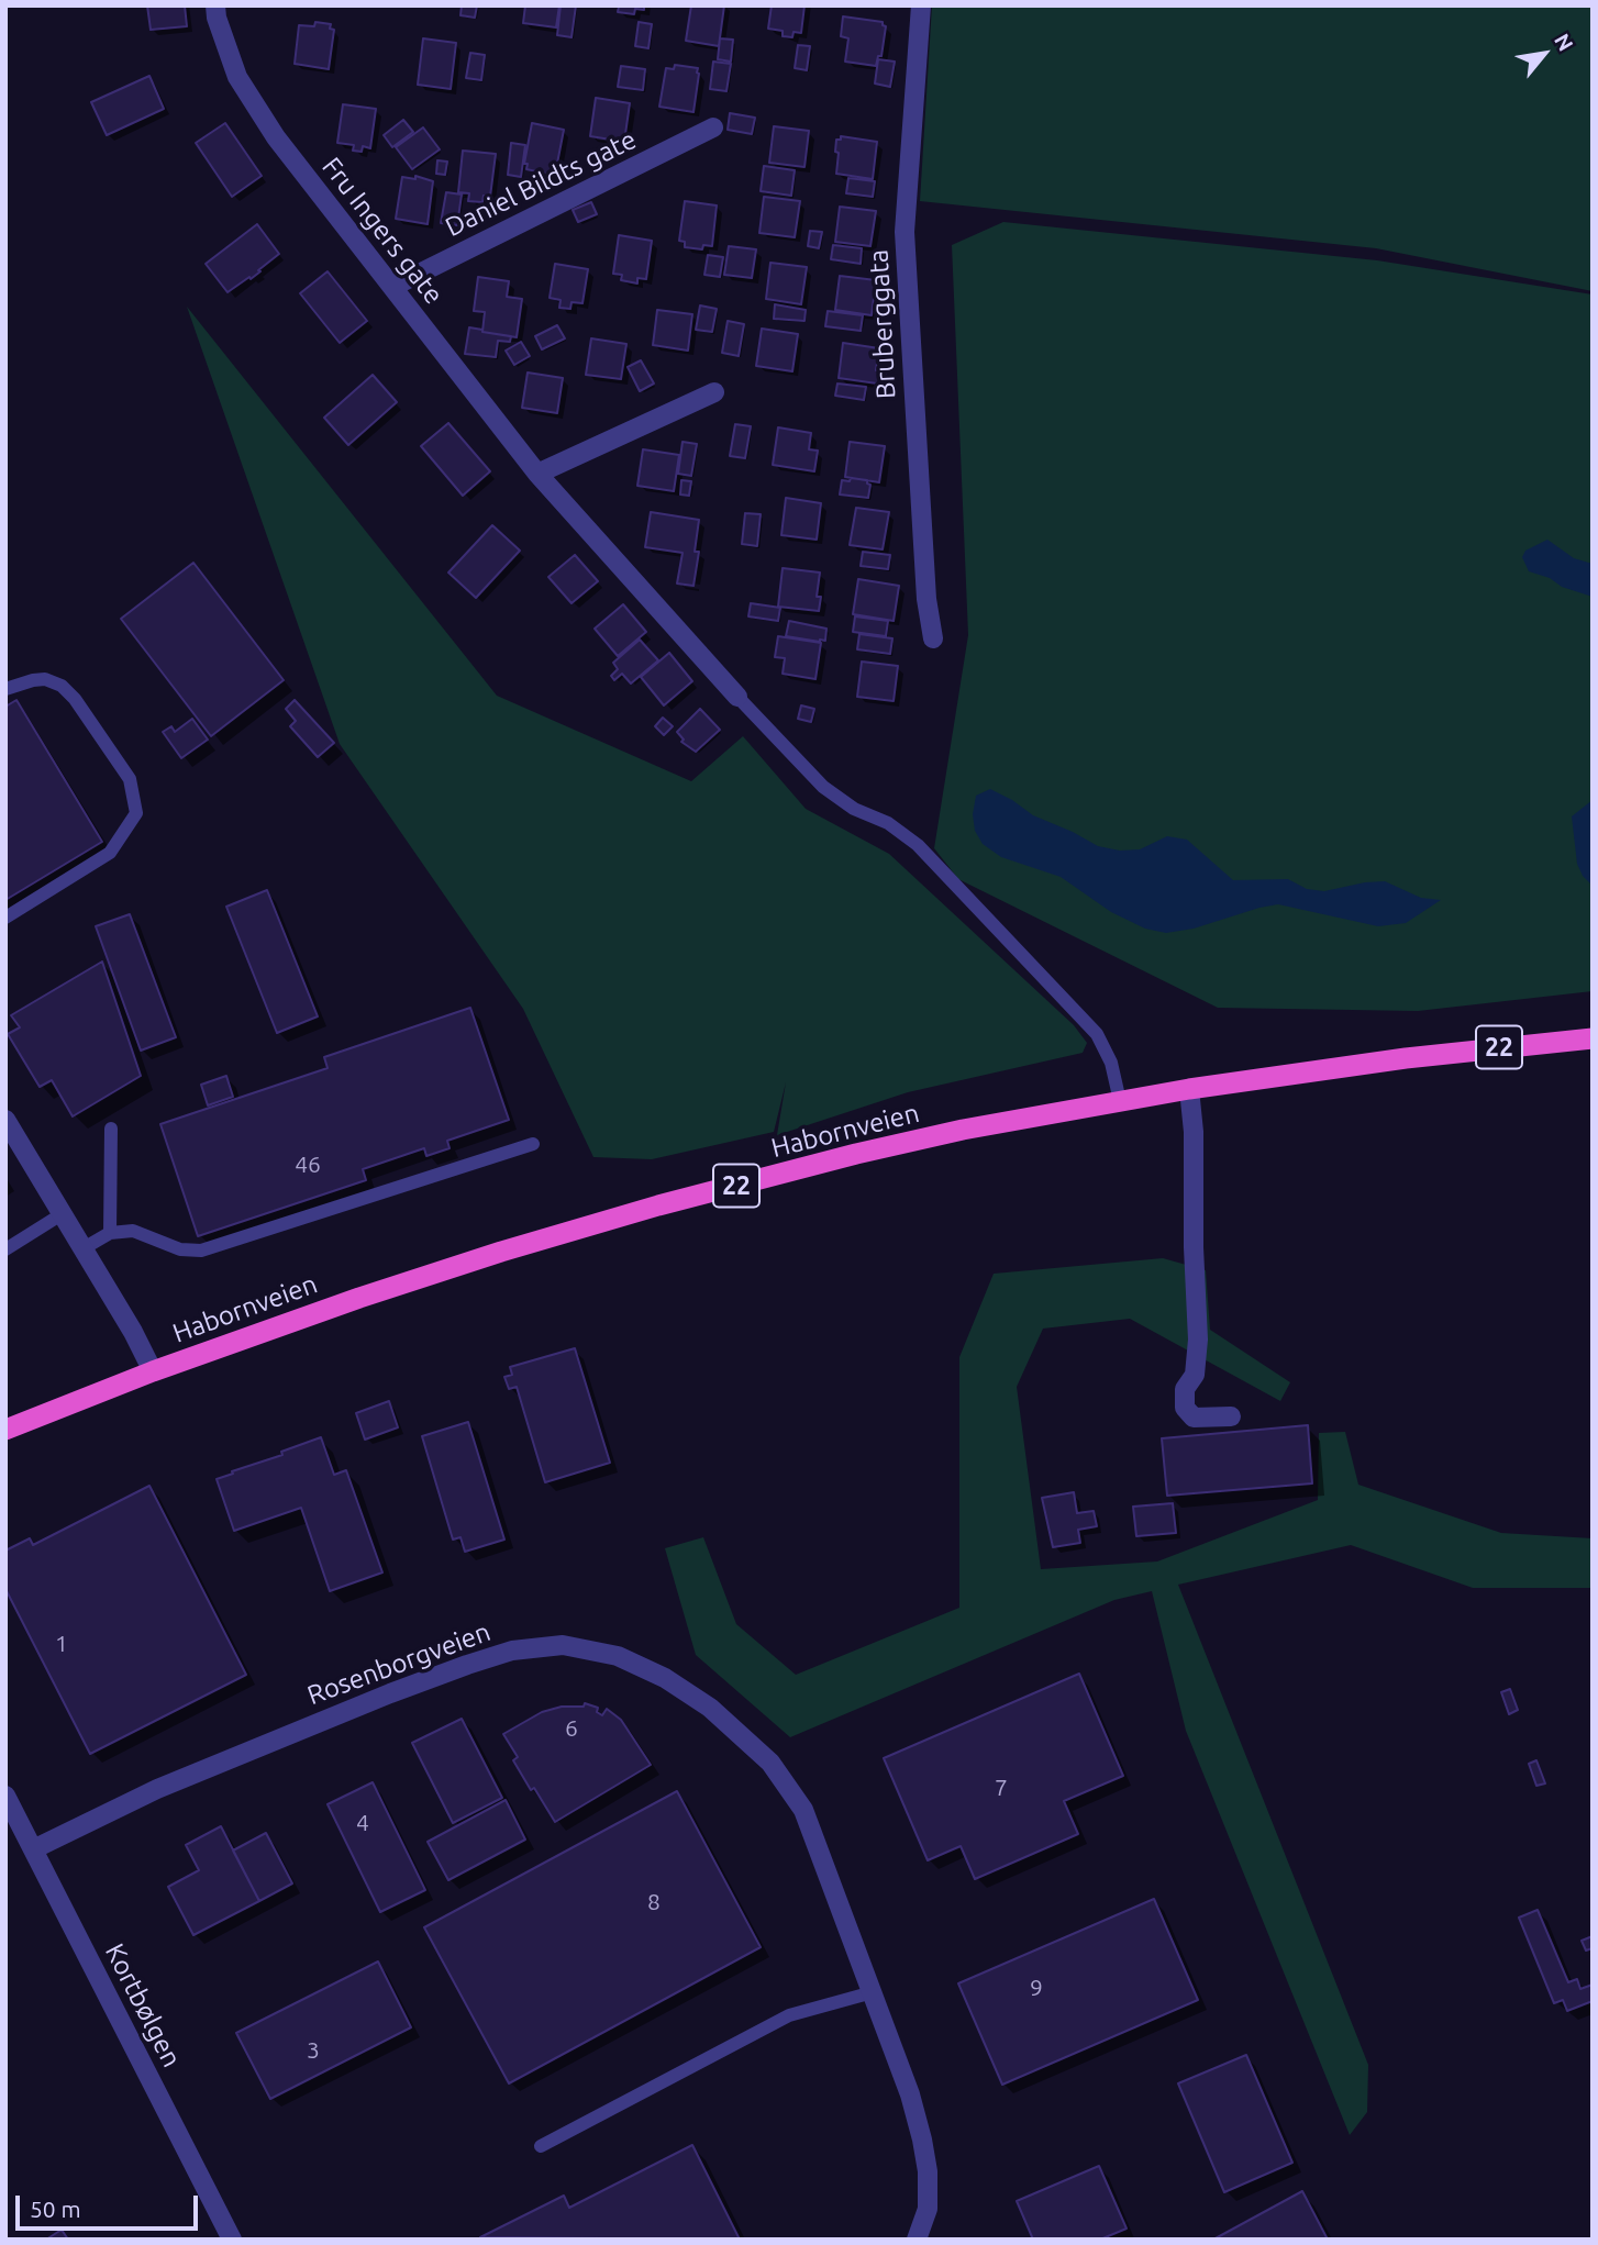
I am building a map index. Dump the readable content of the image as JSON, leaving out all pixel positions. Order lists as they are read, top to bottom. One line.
{"streets":{"highway":["22","Habornveien"],"street":["Daniel Bildts gate","Fru Ingers gate","Bruberggata","Rosenborgveien","Kortbølgen"]},"crossings":[["Daniel Bildts gate","Fru Ingers gate"],["Rosenborgveien","Kortbølgen"]],"house_numbers":["46","1","6","7","4","8","9","3"],"scale_bar":"50 m","north":"top right"}
